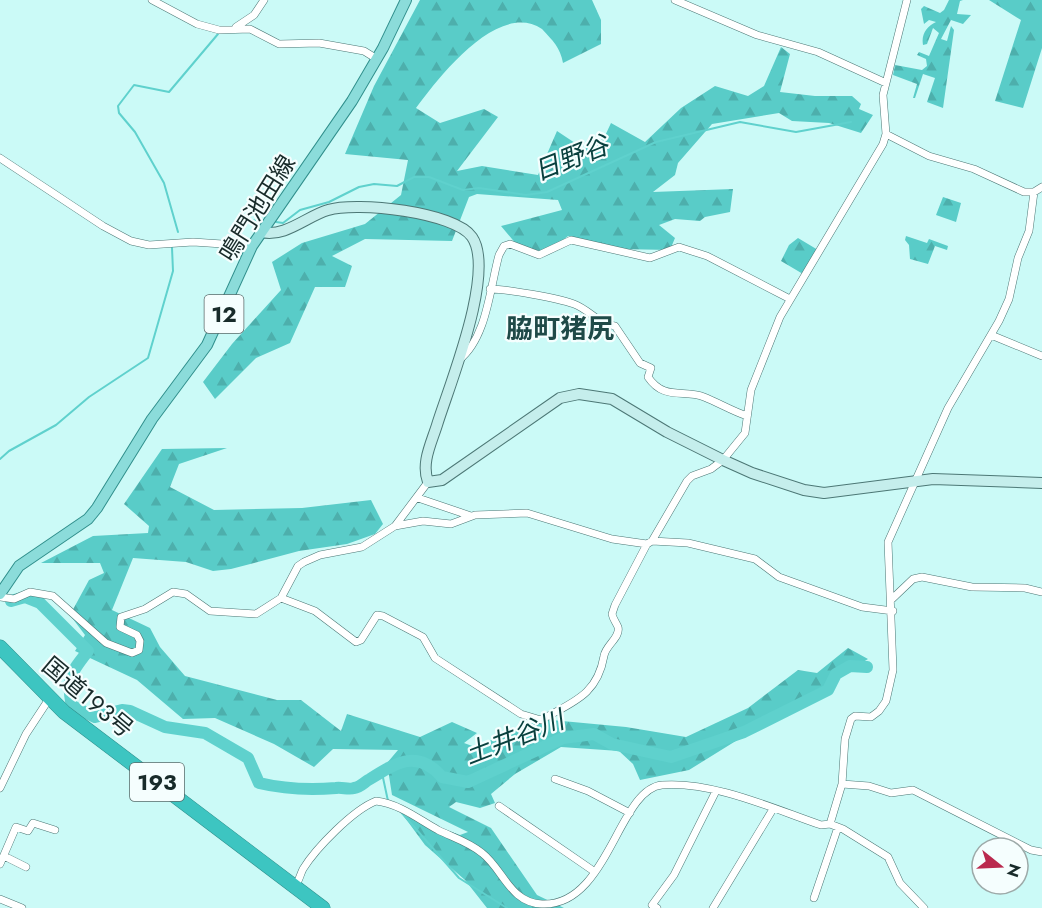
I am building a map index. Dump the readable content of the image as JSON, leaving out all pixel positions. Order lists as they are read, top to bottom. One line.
{"streets":{"highway":["国道193号","193"],"main road":["鳴門池田線","12"]},"districts":["脇町猪尻"],"water":["日野谷","土井谷川"],"north":"right"}
